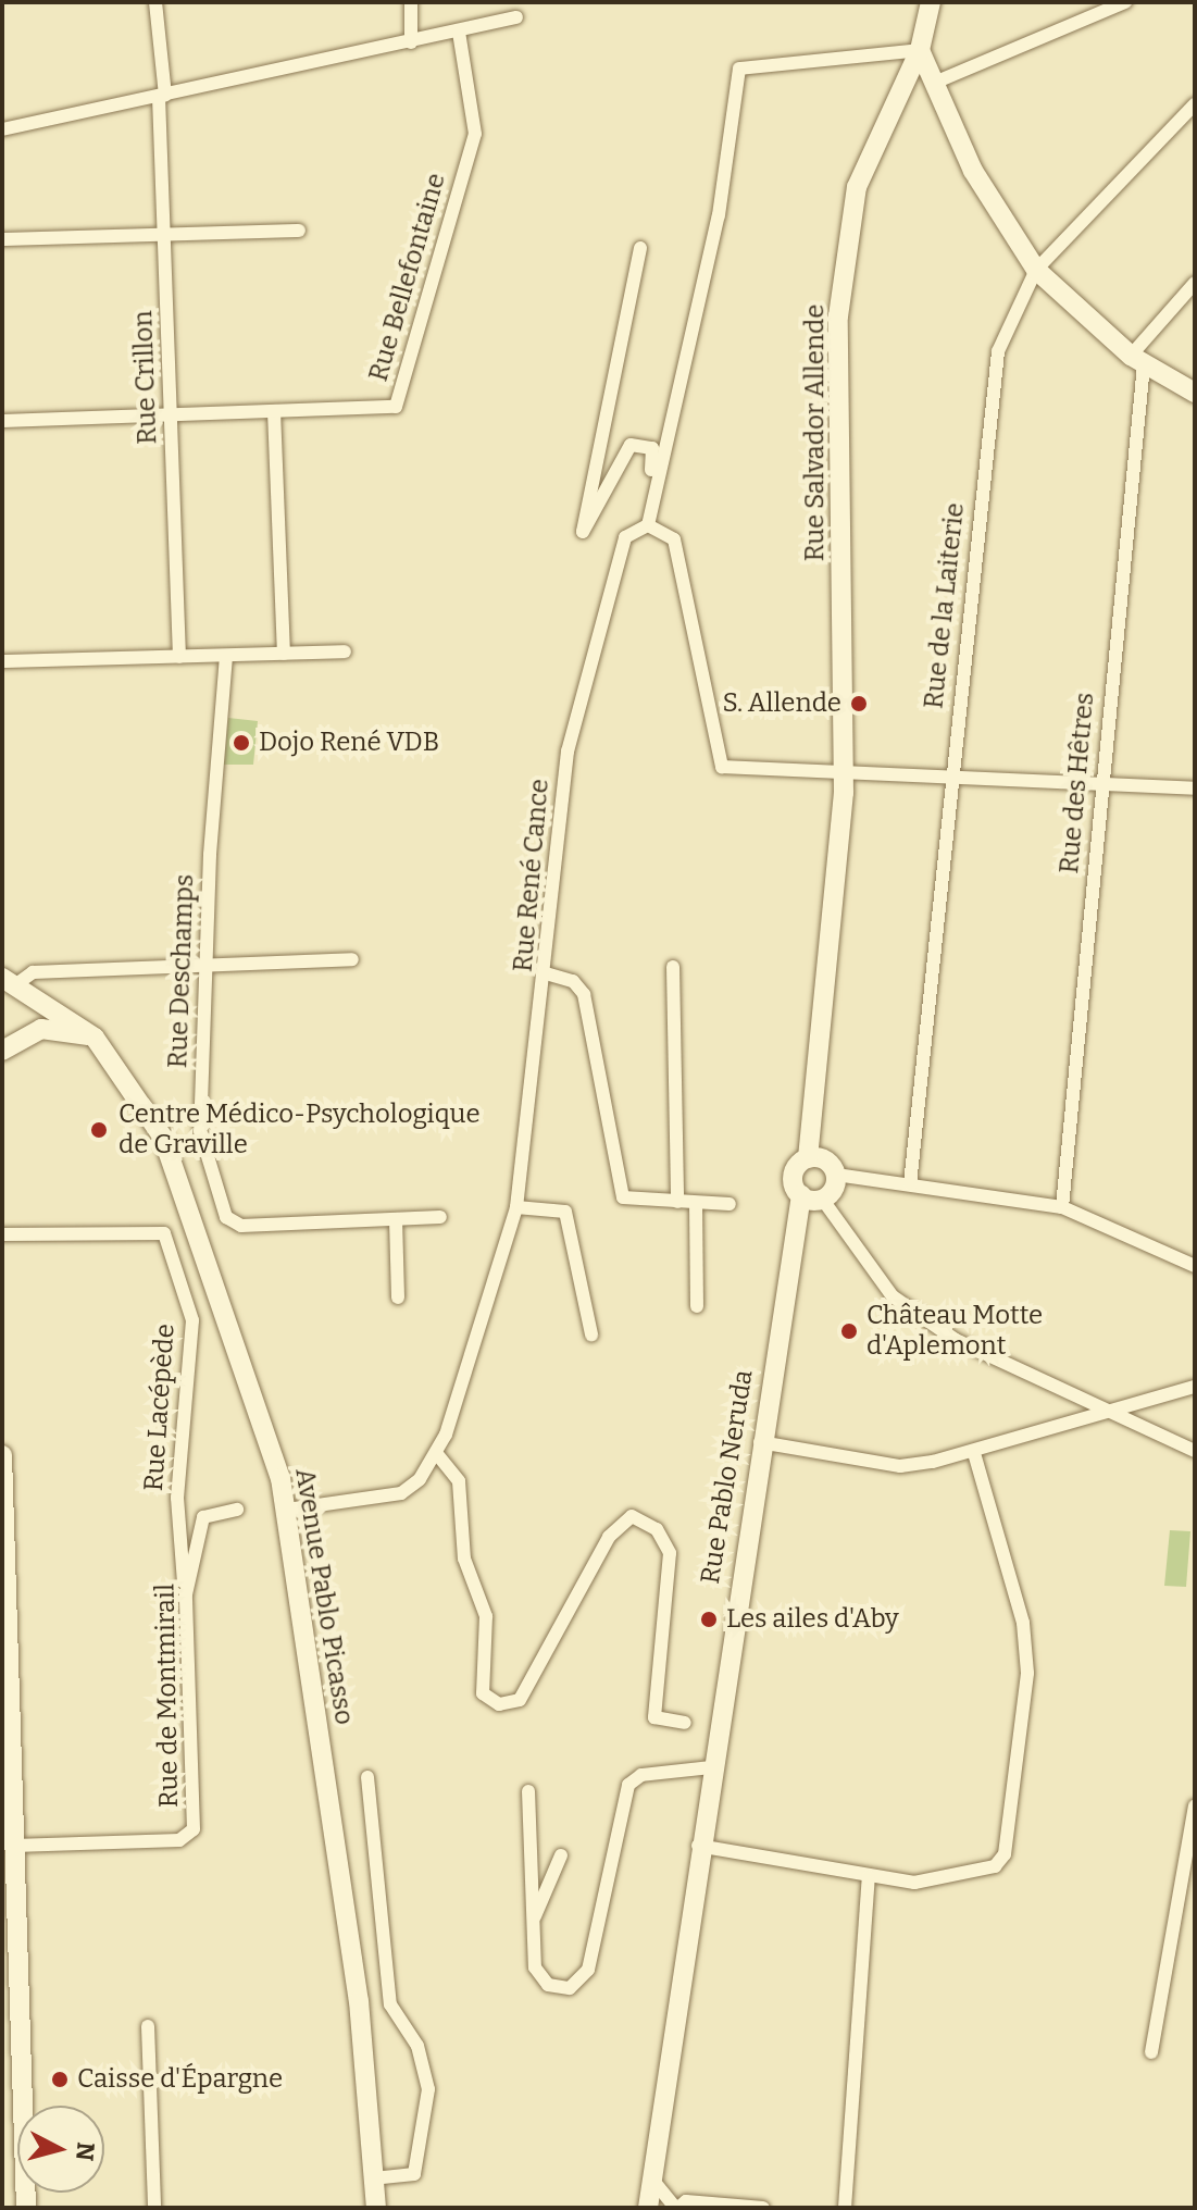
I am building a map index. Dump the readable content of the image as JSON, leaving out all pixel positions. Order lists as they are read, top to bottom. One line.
{"streets":{"street":["Rue Bellefontaine","Rue Crillon","Rue Salvador Allende","Rue de la Laiterie","Rue des Hêtres","Rue René Cance","Rue Deschamps","Rue Lacépède","Rue Pablo Neruda","Avenue Pablo Picasso","Rue de Montmirail"]},"crossings":[["Rue Bellefontaine","Rue Crillon"],["Rue René Cance","Avenue Pablo Picasso"],["Rue Lacépède","Rue de Montmirail"]],"places":["S. Allende","Dojo René VDB","Centre Médico-Psychologique de Graville","Château Motte d'Aplemont","Les ailes d'Aby","Caisse d'Épargne"],"north":"right"}
